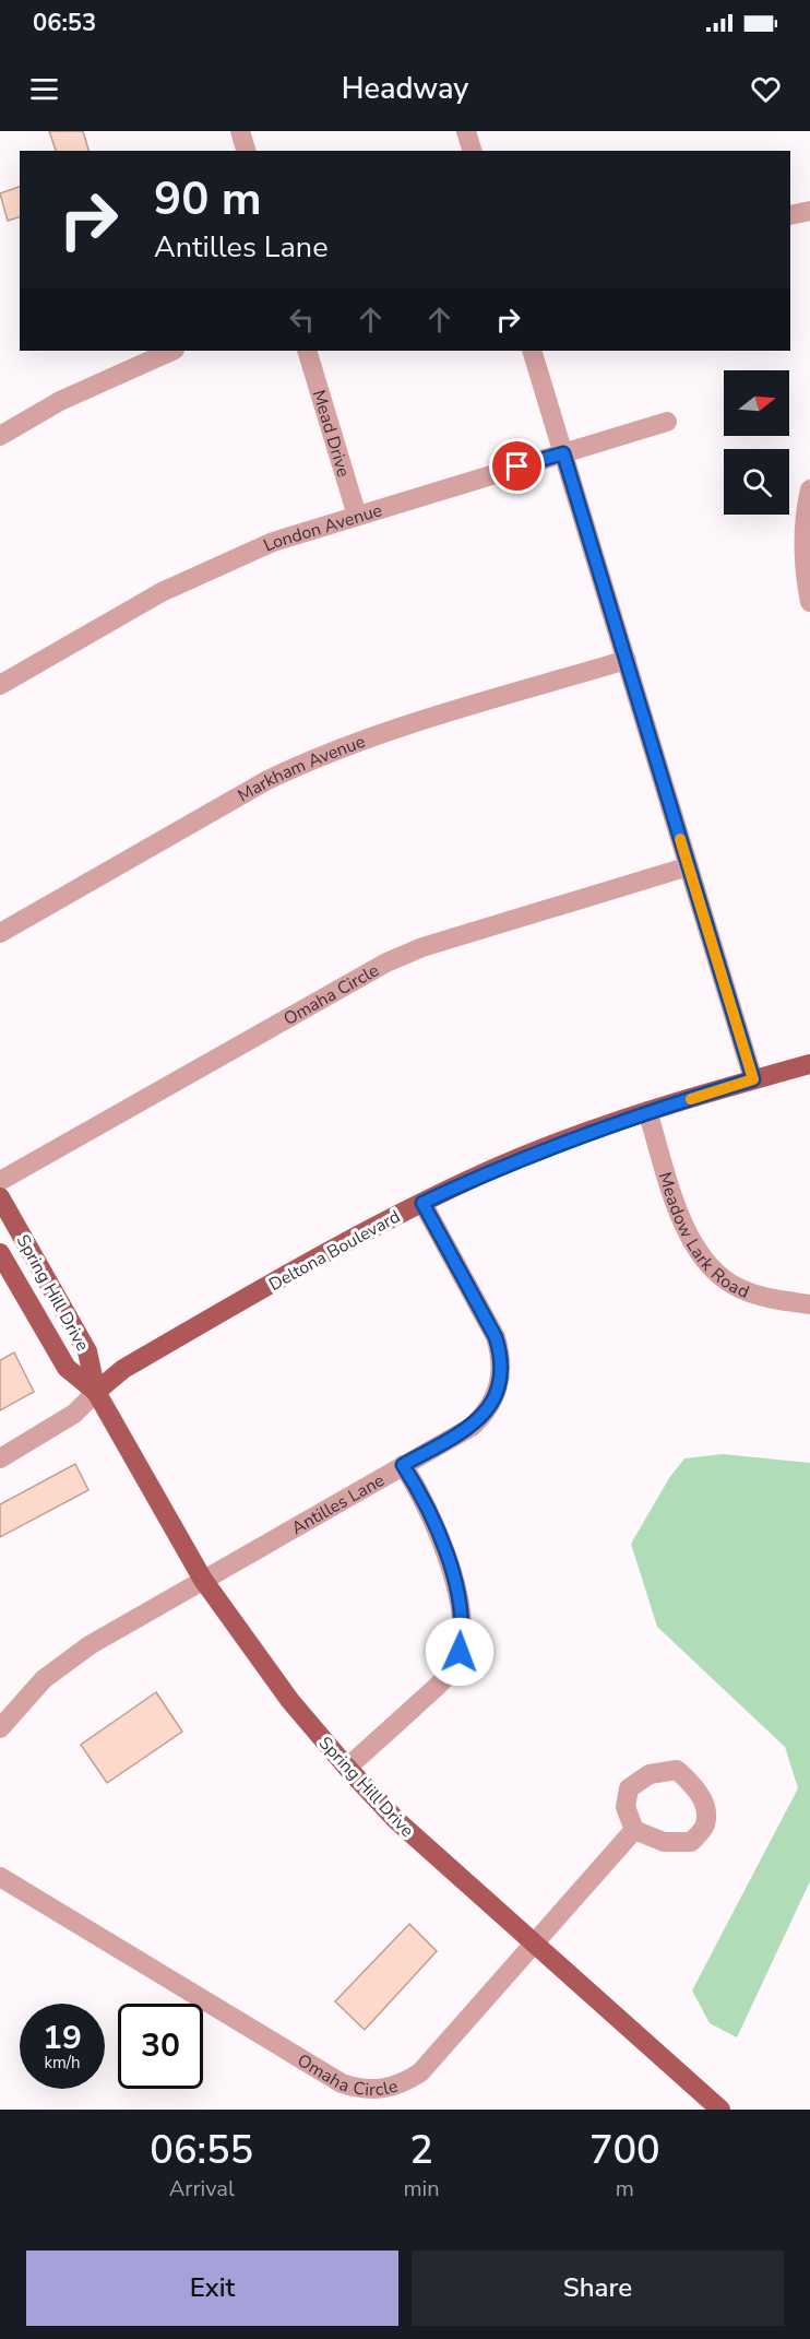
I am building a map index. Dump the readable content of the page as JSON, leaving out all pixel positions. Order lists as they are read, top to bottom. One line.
{"streets":{"main road":["Deltona Boulevard","Spring Hill Drive"],"street":["Mead Drive","London Avenue","Markham Avenue","Omaha Circle","Meadow Lark Road","Antilles Lane"]},"crossings":[["Mead Drive","London Avenue"],["Omaha Circle","Spring Hill Drive"],["Meadow Lark Road","Deltona Boulevard"],["Deltona Boulevard","Spring Hill Drive"],["Deltona Boulevard","Antilles Lane"],["Spring Hill Drive","Antilles Lane"]],"north":"right","page":{"status":"06:53","header":"Headway","turn":["90 m","Antilles Lane"],"speed":"19 km/h","limit":"30","eta":["06:55","Arrival","2","min","700","m"],"buttons":["Exit","Share"]}}
